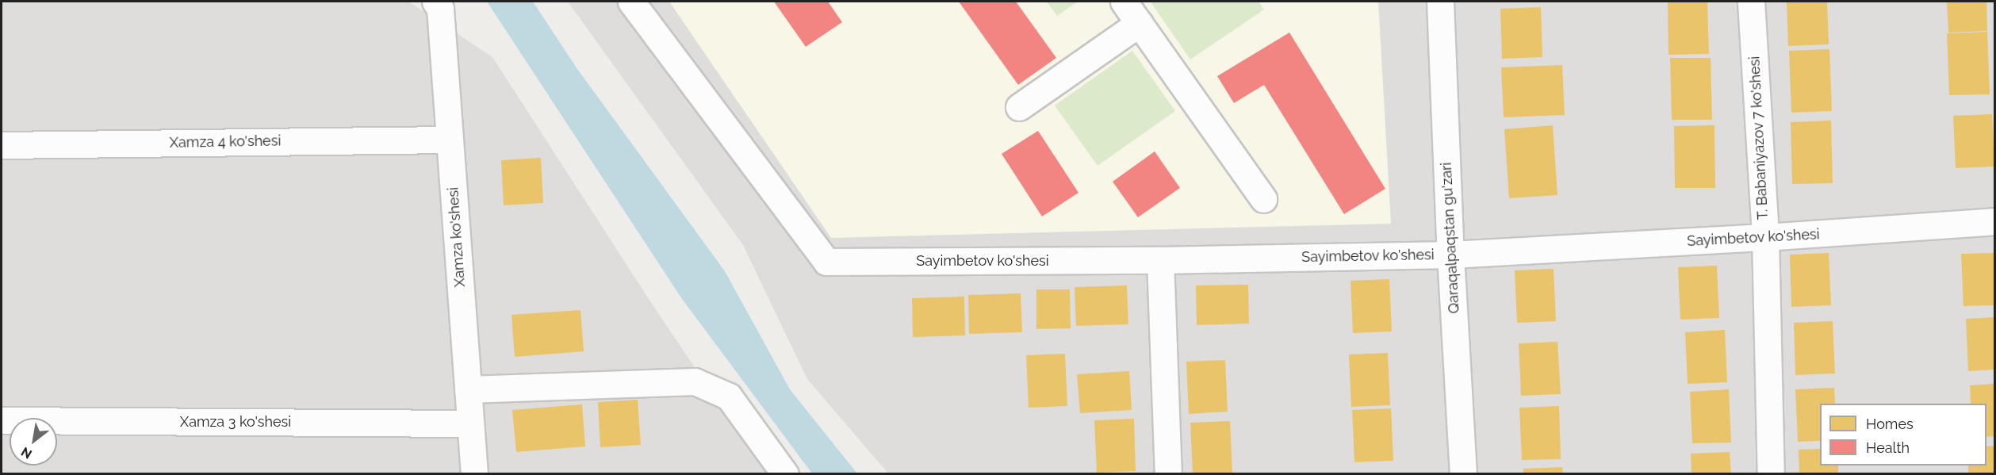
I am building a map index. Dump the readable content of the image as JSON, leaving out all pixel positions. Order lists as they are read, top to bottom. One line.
{"streets":{"street":["T. Babaniyazov 7 ko'shesi","Xamza 4 ko'shesi","Xamza ko'shesi","Qaraqalpaqstan gu'zari","Sayimbetov ko'shesi","Xamza 3 ko'shesi"]},"crossings":[["T. Babaniyazov 7 ko'shesi","Sayimbetov ko'shesi"],["Xamza 4 ko'shesi","Xamza ko'shesi"],["Xamza ko'shesi","Xamza 3 ko'shesi"],["Qaraqalpaqstan gu'zari","Sayimbetov ko'shesi"]],"legend":["Homes","Health"],"north":"bottom left"}
